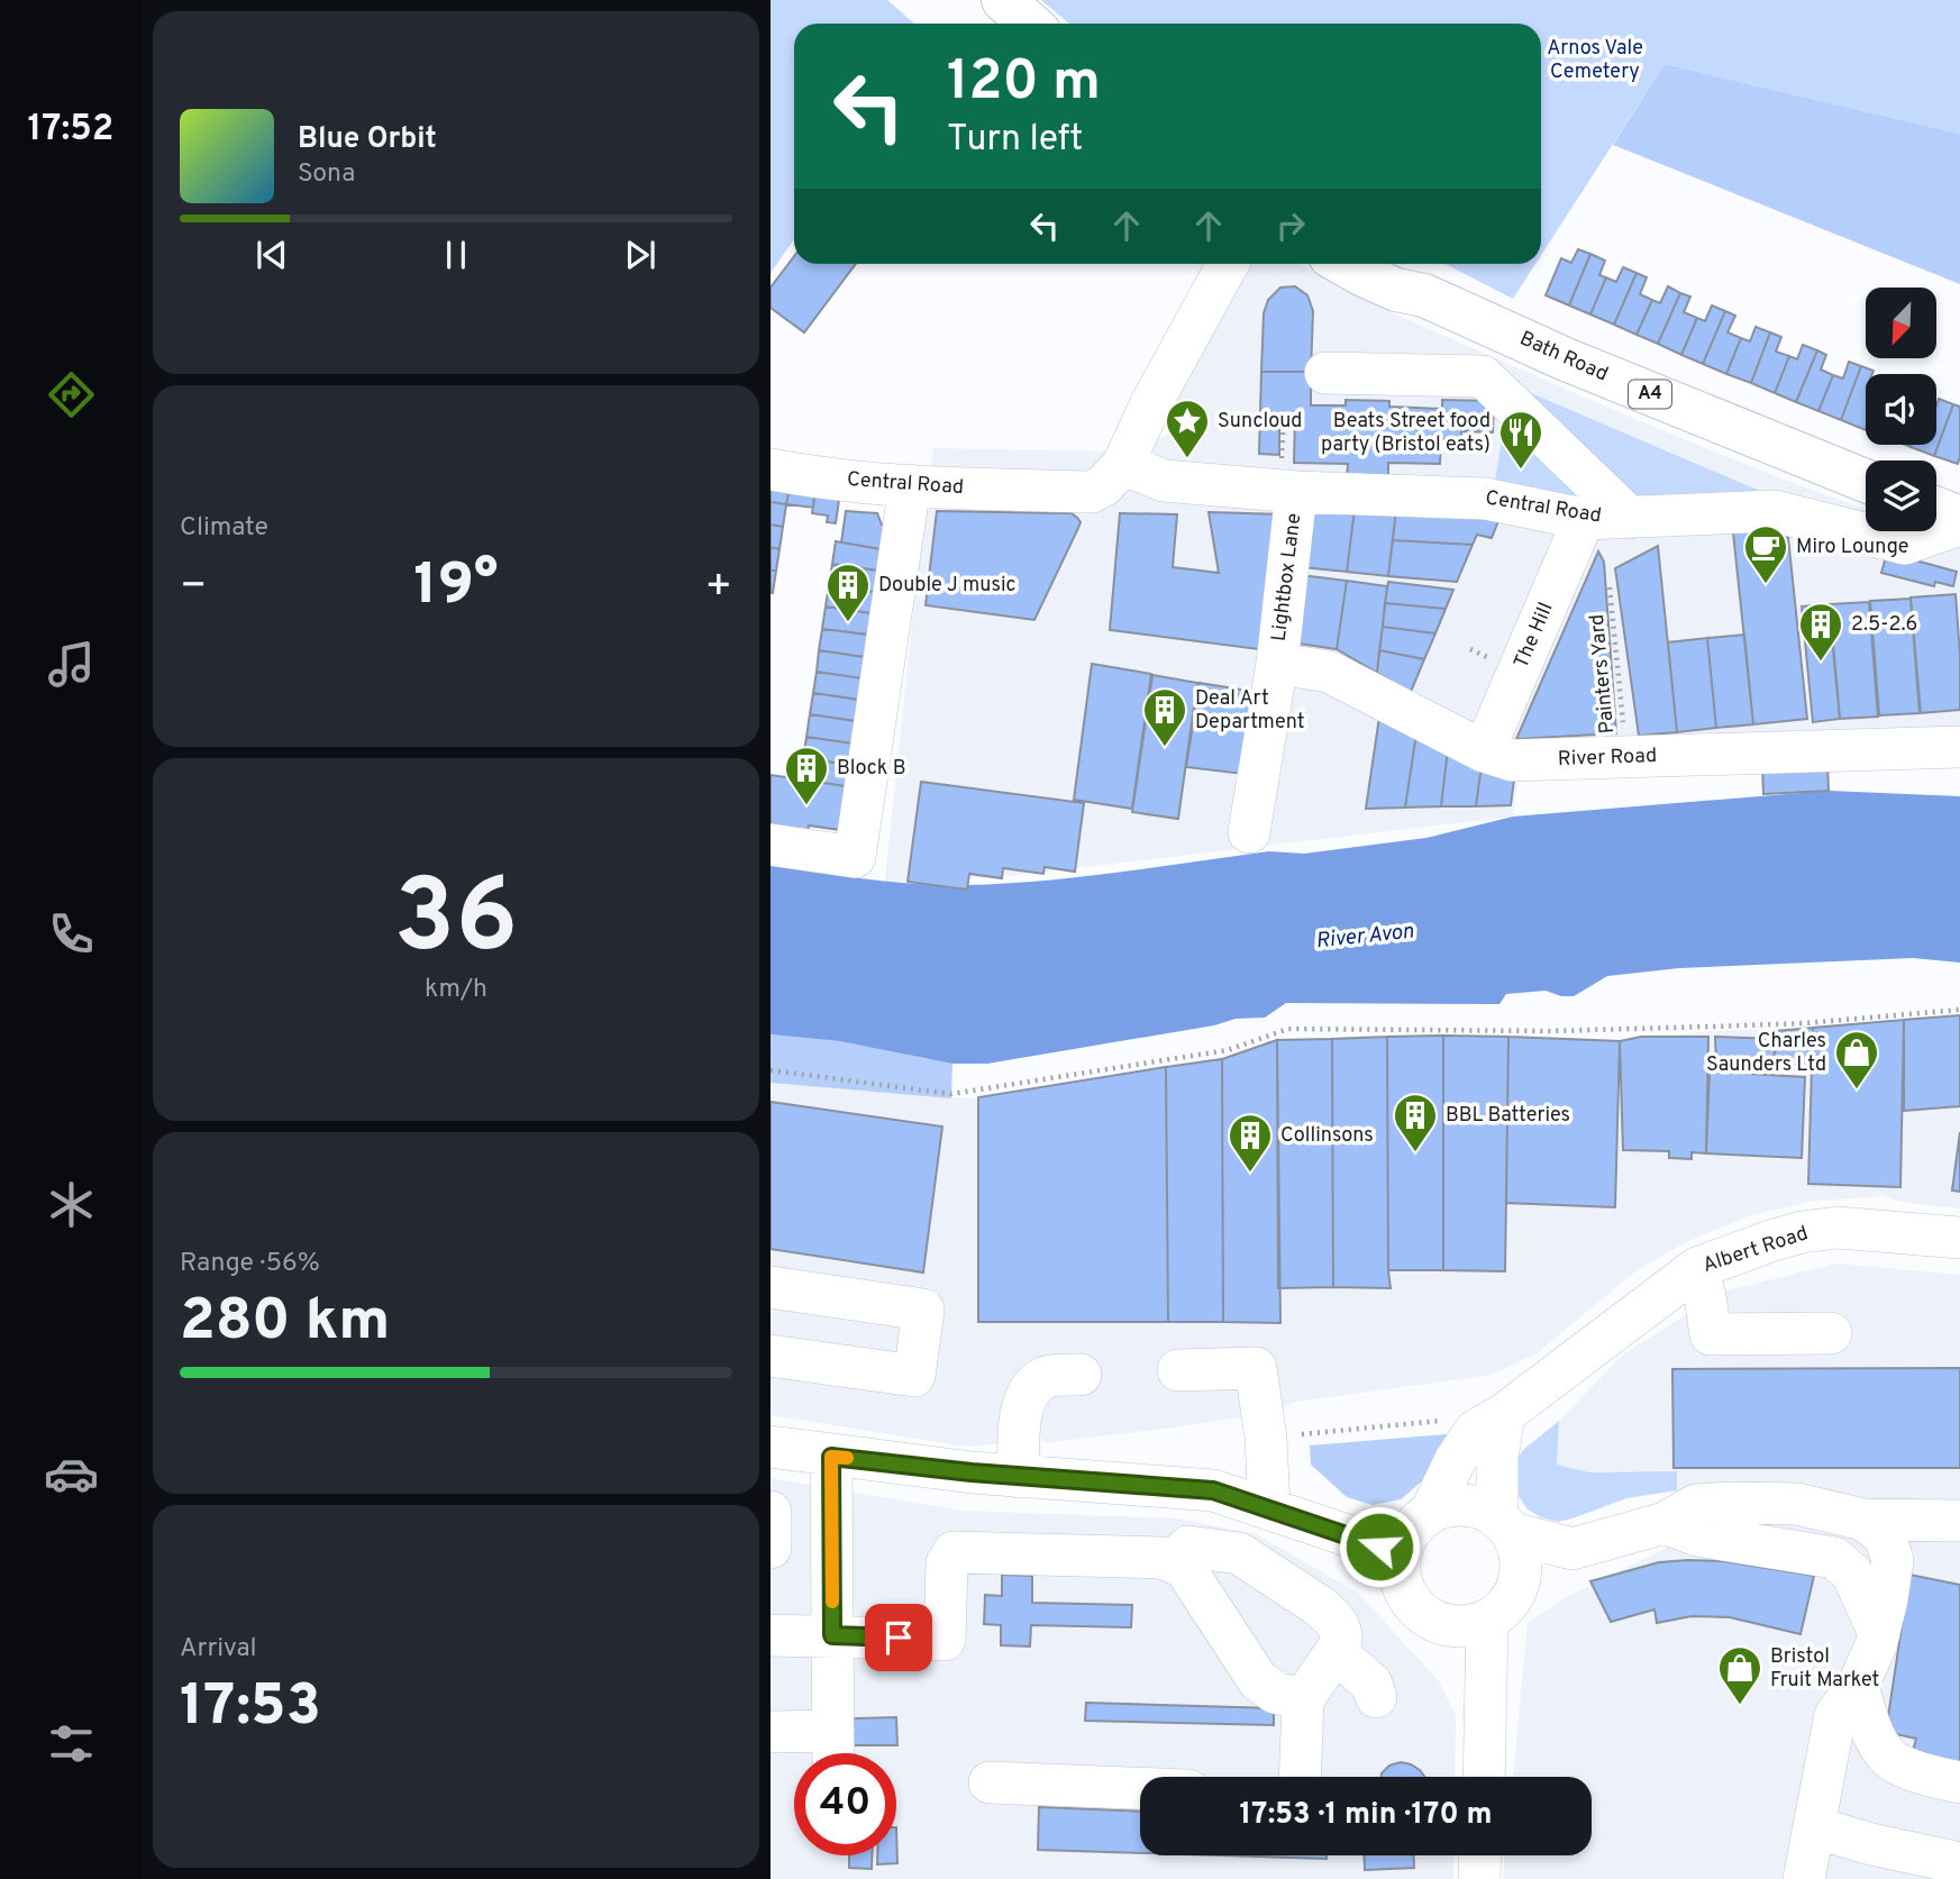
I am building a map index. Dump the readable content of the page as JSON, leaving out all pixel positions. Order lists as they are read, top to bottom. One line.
{"streets":{"highway":["Bath Road","A4"],"street":["Central Road","Lightbox Lane","The Hill","River Road","Albert Road"],"path":["Painters Yard"]},"crossings":[["Central Road","Lightbox Lane"],["Central Road","The Hill"],["Lightbox Lane","River Road"],["The Hill","River Road"],["Painters Yard","River Road"]],"water":["River Avon"],"parks":["Arnos Vale Cemetery"],"places":{"place":["Suncloud"],"restaurant":["Beats Street food party (Bristol eats)"],"cafe":["Miro Lounge"],"building":["Double J music","2.5-2.6","Deal Art Department","Block B","BBL Batteries","Collinsons"],"shop":["Charles Saunders Ltd","Bristol Fruit Market"]},"north":"bottom left","page":{"tabs":"17:52","turn":["120 m","Turn left"],"song":["Blue Orbit","Sona"],"tile":["Climate",["36","km/h"],["Range · 56%","280 km"],["Arrival","17:53"]],"heat":["−","19°","+"],"limit":"40","trip":"17:53 · 1 min · 170 m"}}
